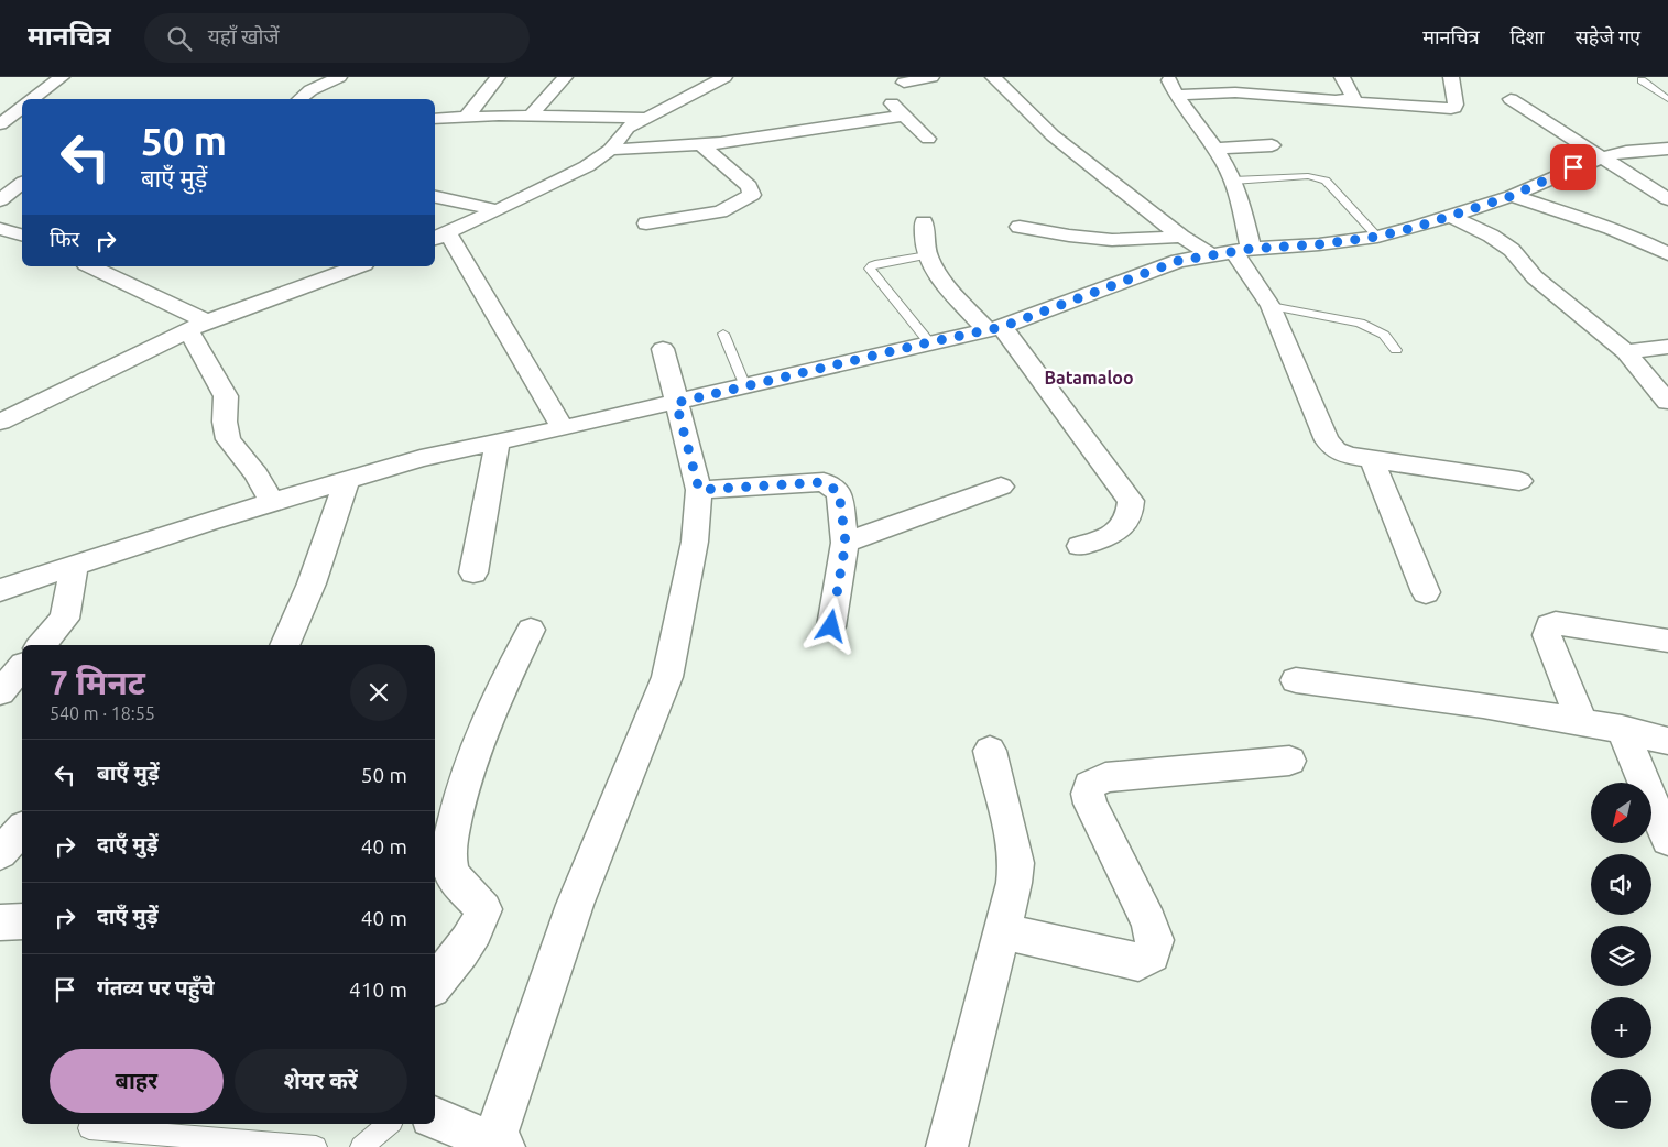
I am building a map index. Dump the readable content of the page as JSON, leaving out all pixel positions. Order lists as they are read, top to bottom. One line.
{"districts":["Batamaloo"],"north":"bottom left","page":{"header":"मानचित्र","search":"यहाँ खोजें","nav":["मानचित्र","दिशा","सहेजे गए"],"turn":["50 m","बाएँ मुड़ें"],"then":"फिर","heading":["7 मिनट","540 m · 18:55"],"list":[{"name":"बाएँ मुड़ें","value":"50 m"},{"name":"दाएँ मुड़ें","value":"40 m"},{"name":"दाएँ मुड़ें","value":"40 m"},{"name":"गंतव्य पर पहुँचे","value":"410 m"}],"map_buttons":["+","−"],"buttons":["बाहर","शेयर करें"]}}
